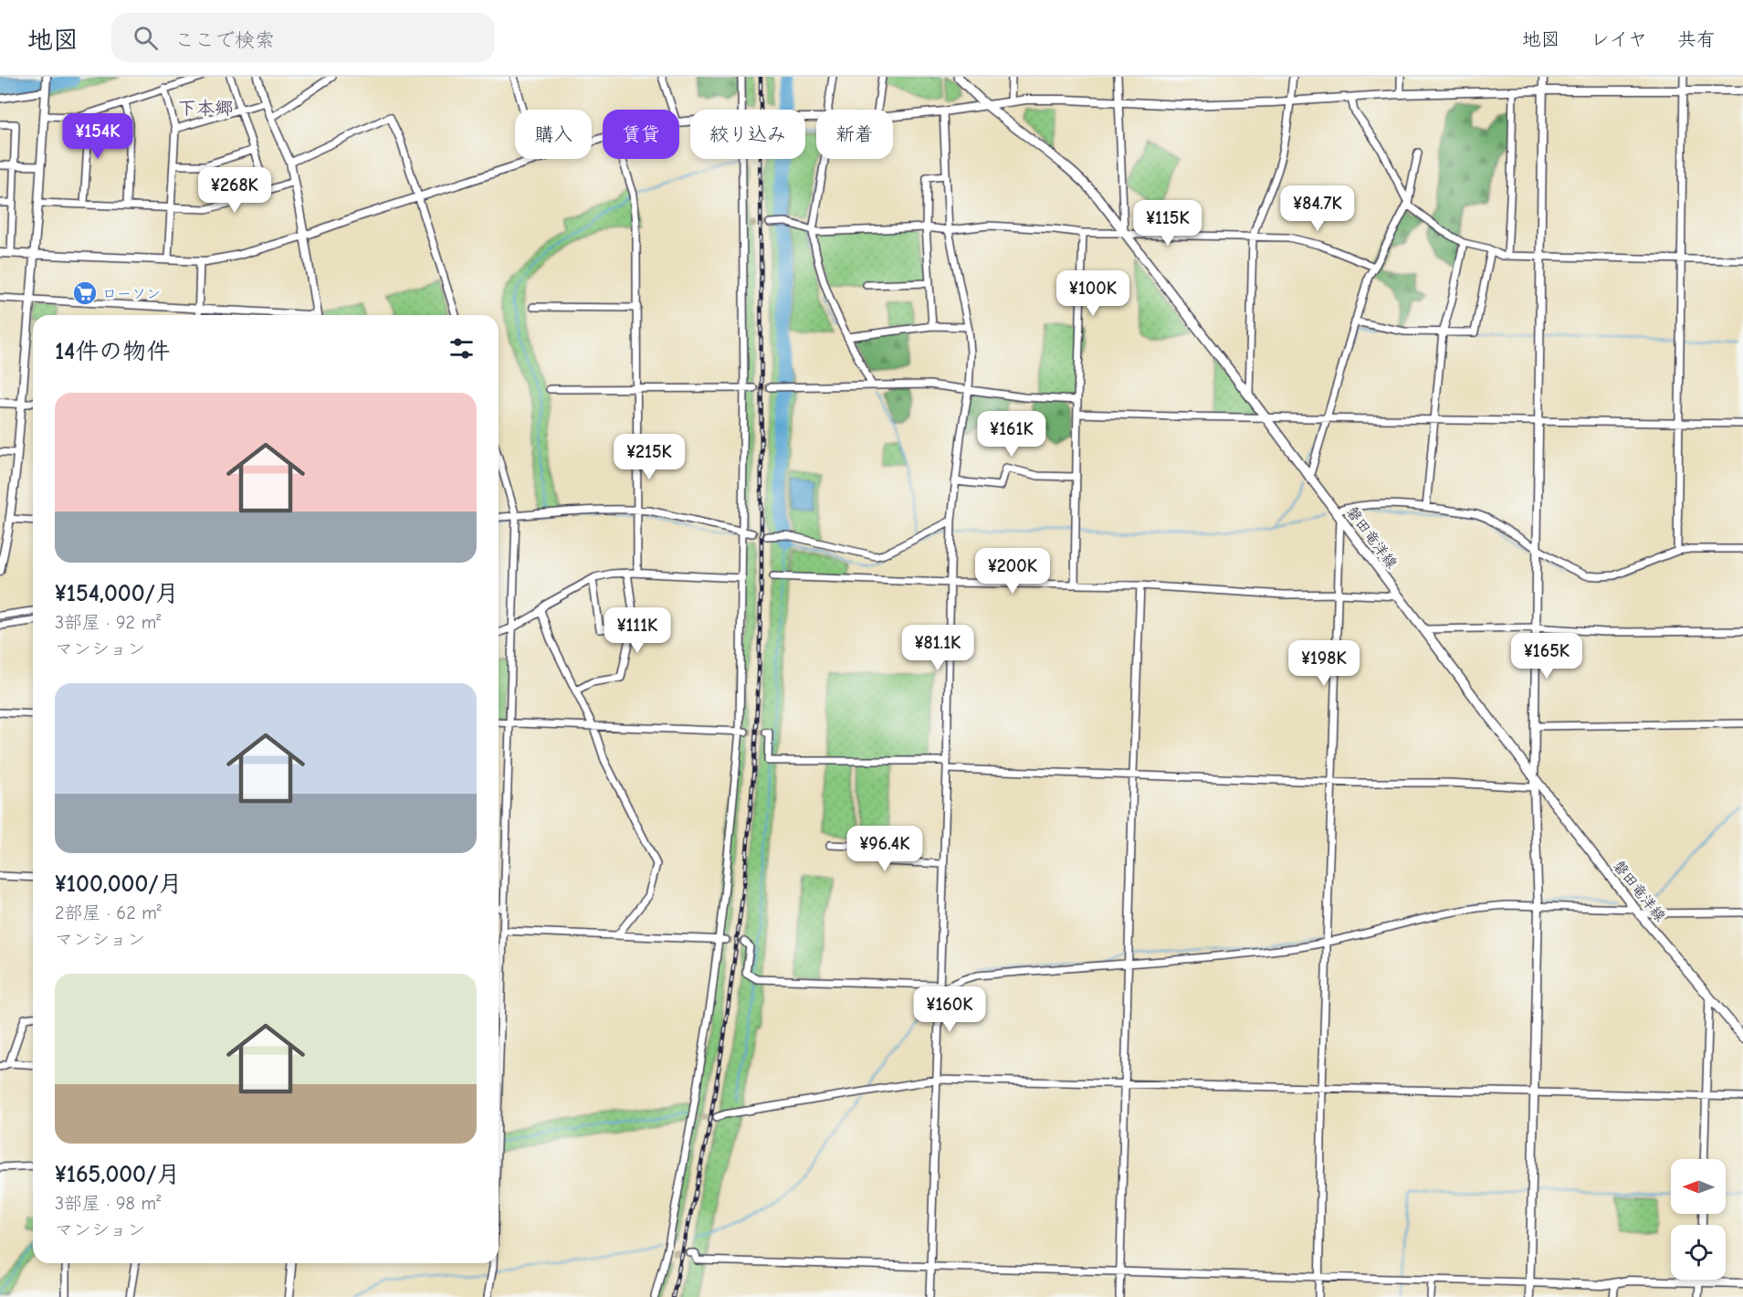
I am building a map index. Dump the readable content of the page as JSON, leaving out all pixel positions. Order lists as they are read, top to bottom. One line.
{"streets":{"main road":["磐田竜洋線"]},"districts":["下本郷"],"places":{"supermarket":["ローソン"]},"north":"left","page":{"header":"地図","search":"ここで検索","nav":["地図","レイヤ","共有"],"chip":["購入","賃貸","絞り込み","新着"],"price":["¥154K","¥268K","¥84.7K","¥115K","¥100K","¥161K","¥215K","¥200K","¥111K","¥81.1K","¥165K","¥198K","¥96.4K","¥160K"],"heading":"14件の物件","list":[{"name":"¥154,000/月","note":"3部屋 · 92 m² · マンション"},{"name":"¥100,000/月","note":"2部屋 · 62 m² · マンション"},{"name":"¥165,000/月","note":"3部屋 · 98 m² · マンション"}]}}
